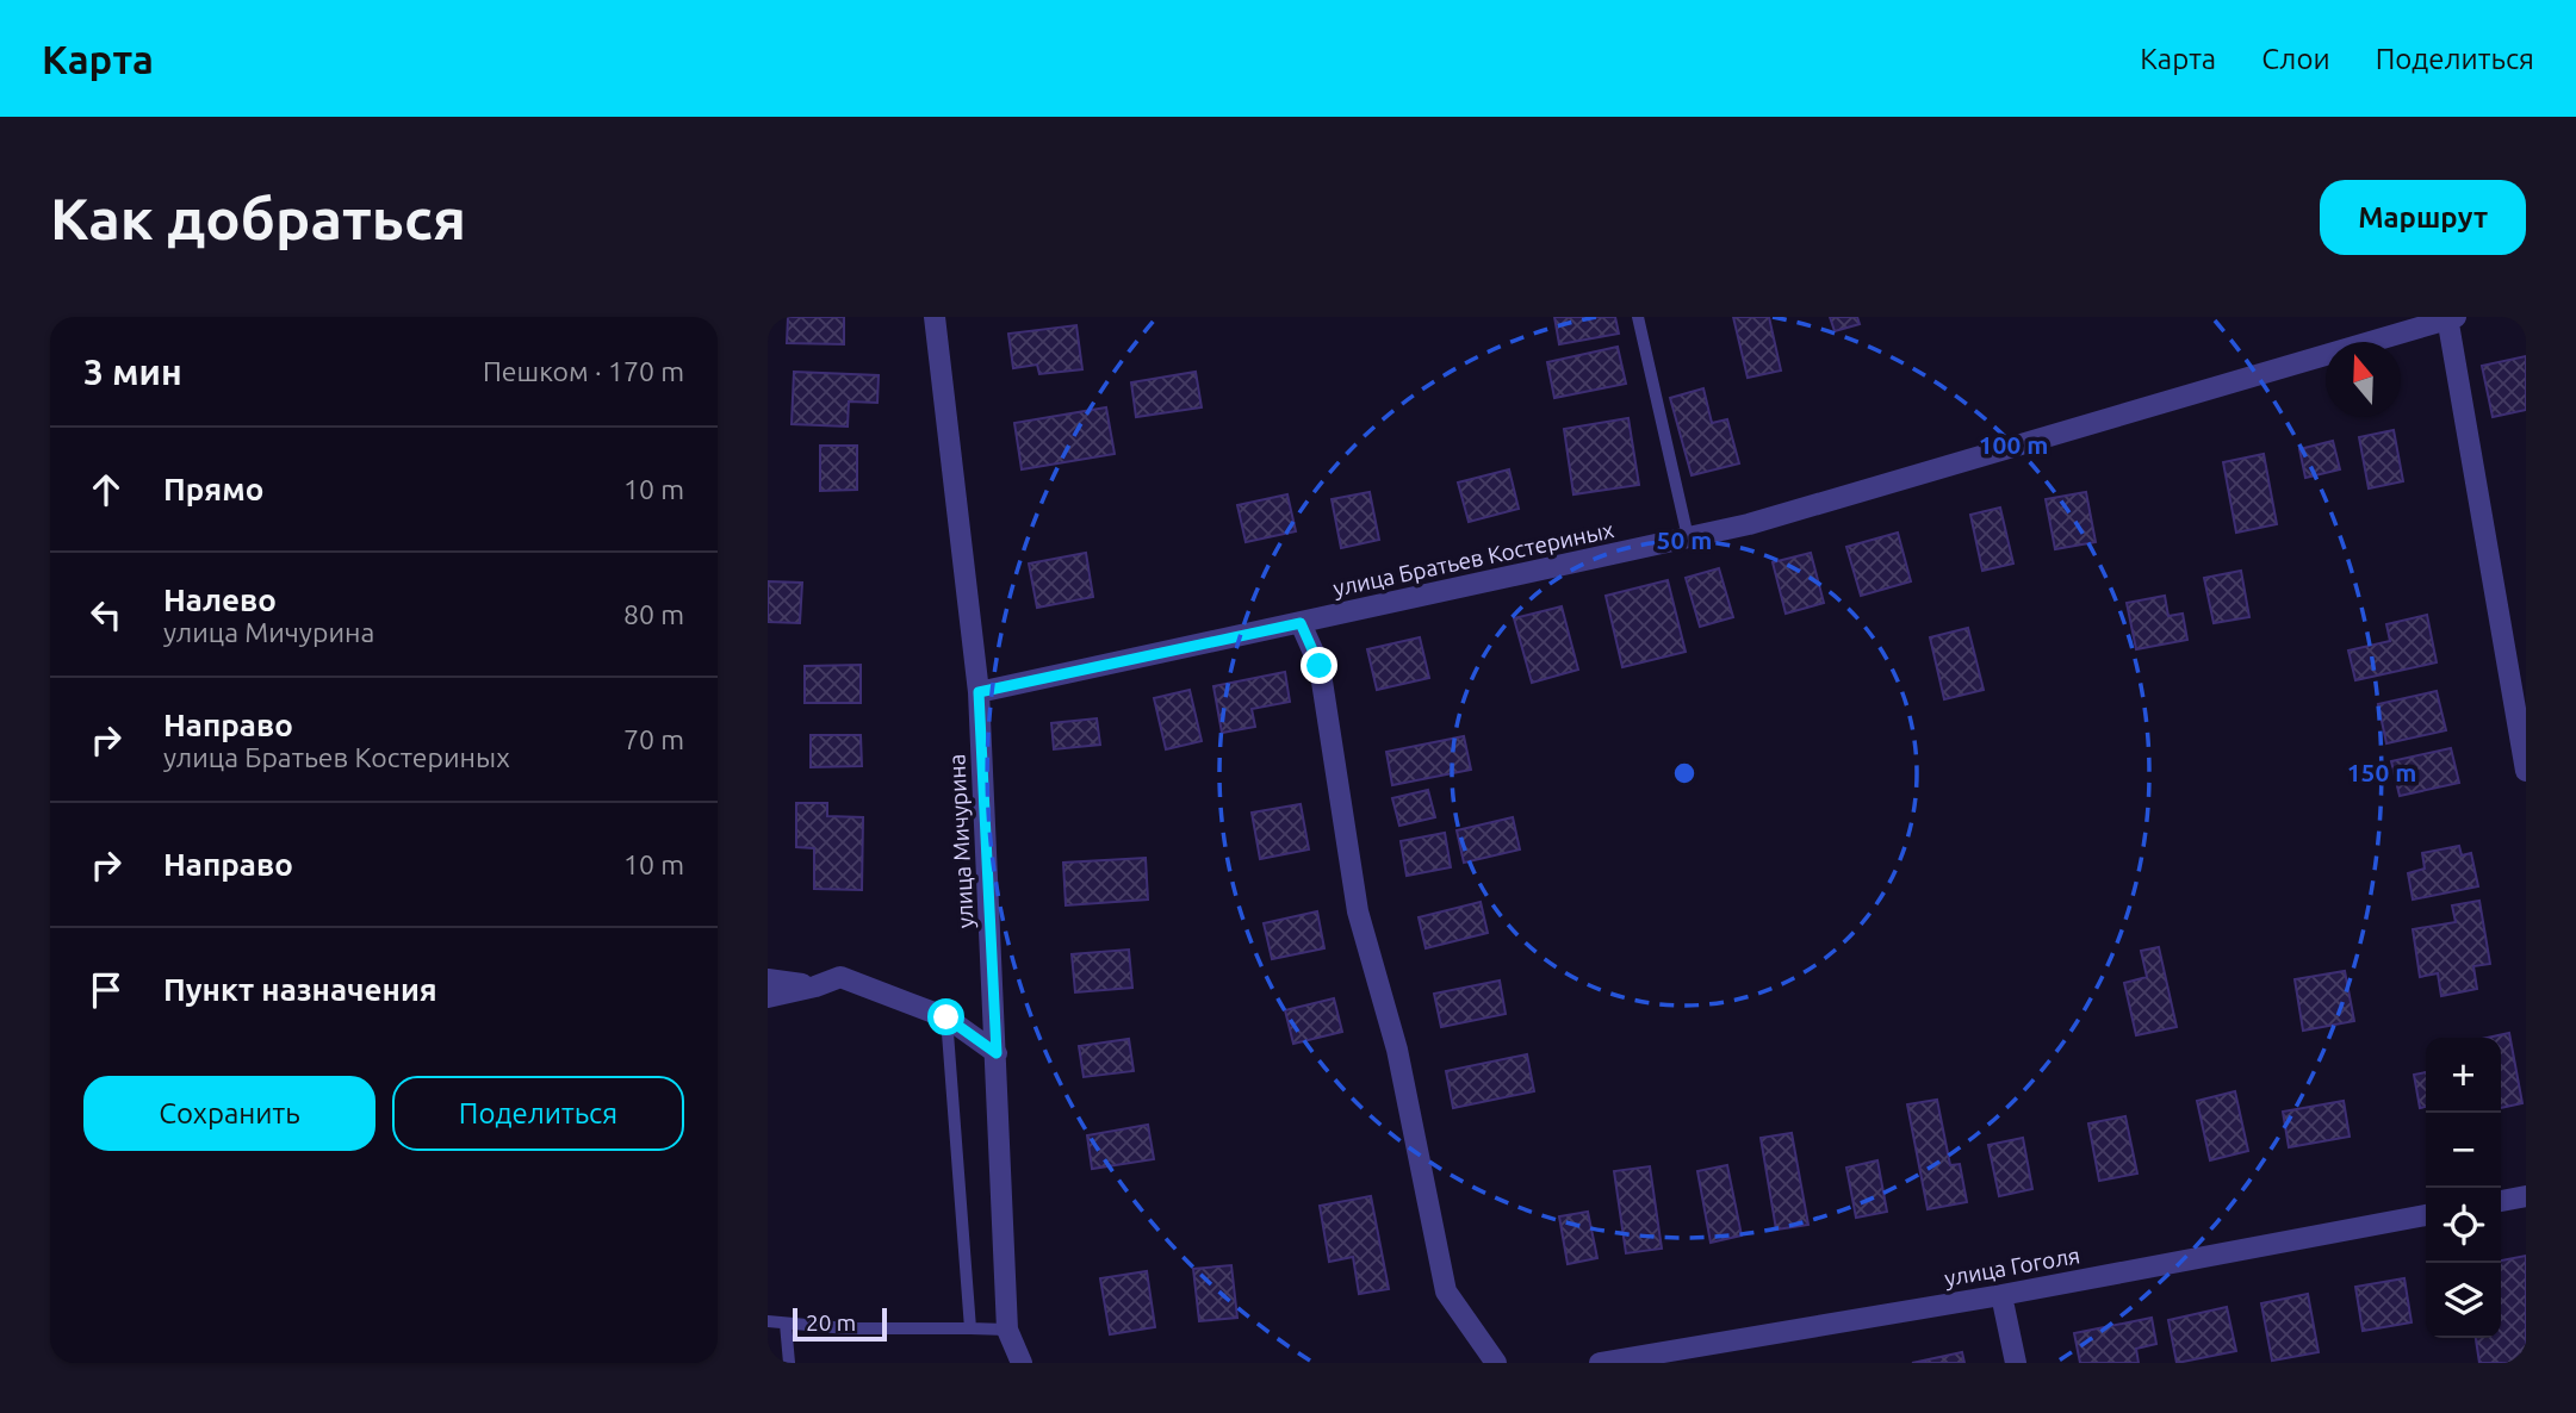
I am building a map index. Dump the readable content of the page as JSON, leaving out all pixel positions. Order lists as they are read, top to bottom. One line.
{"streets":{"street":["улица Братьев Костериных","улица Мичурина","улица Гоголя"]},"crossings":[["улица Братьев Костериных","улица Мичурина"]],"scale_bar":"20 m","north":"top","page":{"header":"Карта","nav":["Карта","Слои","Поделиться"],"buttons":["Маршрут",["Сохранить","Поделиться"]],"title":"Как добраться","heading":["3 мин","Пешком · 170 m"],"list":[["Прямо","10 m"],["Налево","улица Мичурина","80 m"],["Направо","улица Братьев Костериных","70 m"],["Направо","10 m"],"Пункт назначения"],"map_buttons":["+","−"],"scale":"20 m"},"rings":["100 m","50 m","150 m"]}
